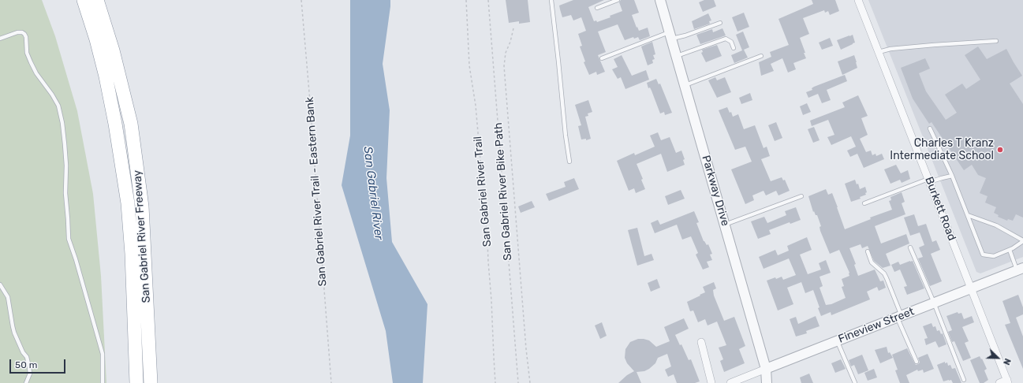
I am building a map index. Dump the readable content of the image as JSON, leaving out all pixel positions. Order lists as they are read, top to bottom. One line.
{"streets":{"highway":["San Gabriel River Freeway"],"street":["Parkway Drive","Burkett Road","Fineview Street"],"path":["San Gabriel River Trail - Eastern Bank","San Gabriel River Trail","San Gabriel River Bike Path"]},"crossings":[["Parkway Drive","Fineview Street"],["Burkett Road","Fineview Street"]],"water":["San Gabriel River"],"places":["Charles T Kranz Intermediate School"],"scale_bar":"50 m","north":"bottom right"}
